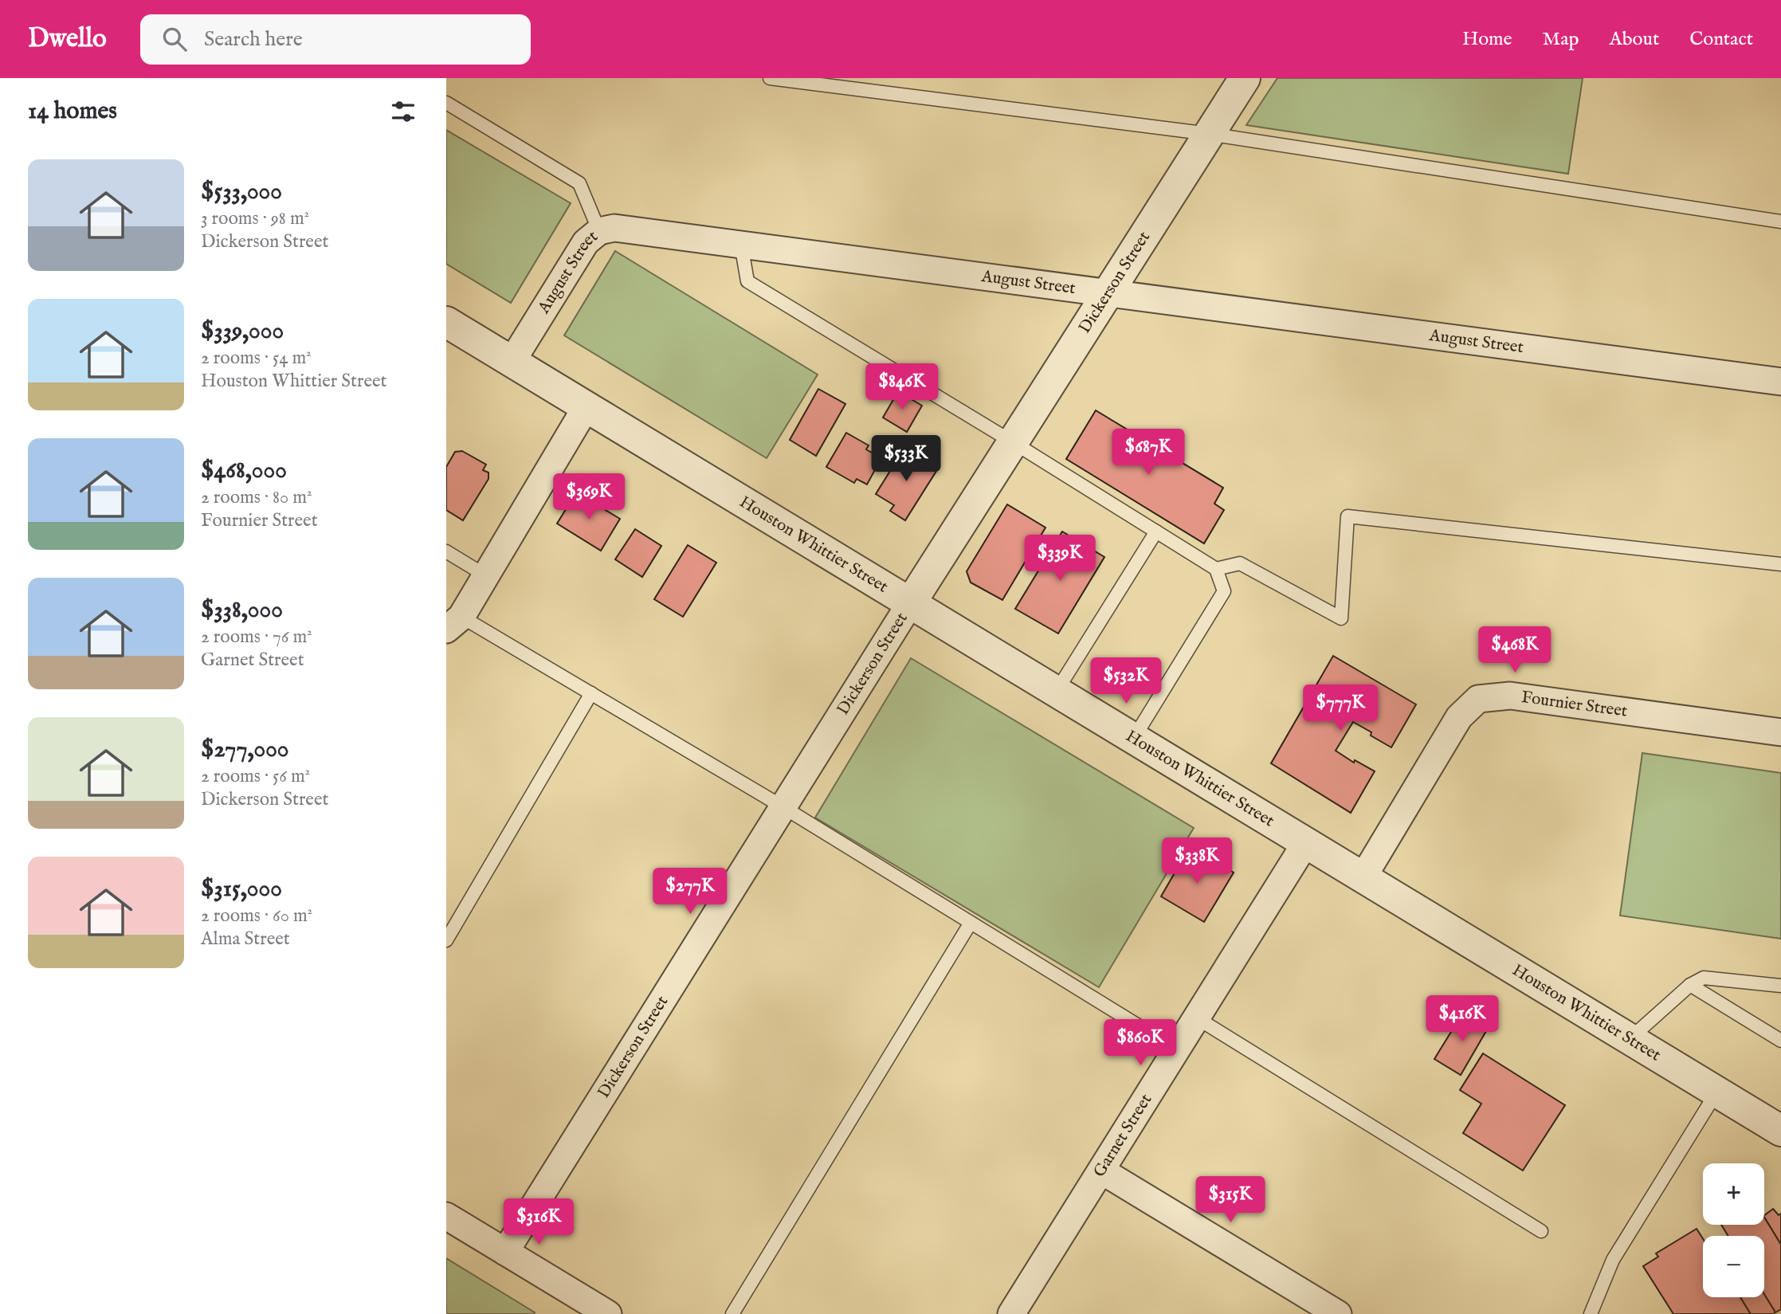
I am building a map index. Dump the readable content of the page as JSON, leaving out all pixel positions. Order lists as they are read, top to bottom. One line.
{"streets":{"street":["August Street","Dickerson Street","Houston Whittier Street","Fournier Street","Garnet Street"]},"crossings":[["August Street","Dickerson Street"],["August Street","Houston Whittier Street"],["Dickerson Street","Houston Whittier Street"],["Houston Whittier Street","Fournier Street"],["Houston Whittier Street","Garnet Street"]],"page":{"header":"Dwello","search":"Search here","nav":["Home","Map","About","Contact"],"heading":"14 homes","list":[{"name":"$533,000","note":"3 rooms · 98 m² · Dickerson Street"},{"name":"$339,000","note":"2 rooms · 54 m² · Houston Whittier Street"},{"name":"$468,000","note":"2 rooms · 80 m² · Fournier Street"},{"name":"$338,000","note":"2 rooms · 76 m² · Garnet Street"},{"name":"$277,000","note":"2 rooms · 56 m² · Dickerson Street"},{"name":"$315,000","note":"2 rooms · 60 m² · Alma Street"}],"price":["$846K","$687K","$533K","$369K","$339K","$468K","$532K","$777K","$338K","$277K","$416K","$860K","$315K","$316K"],"map_buttons":["+","−"]}}
